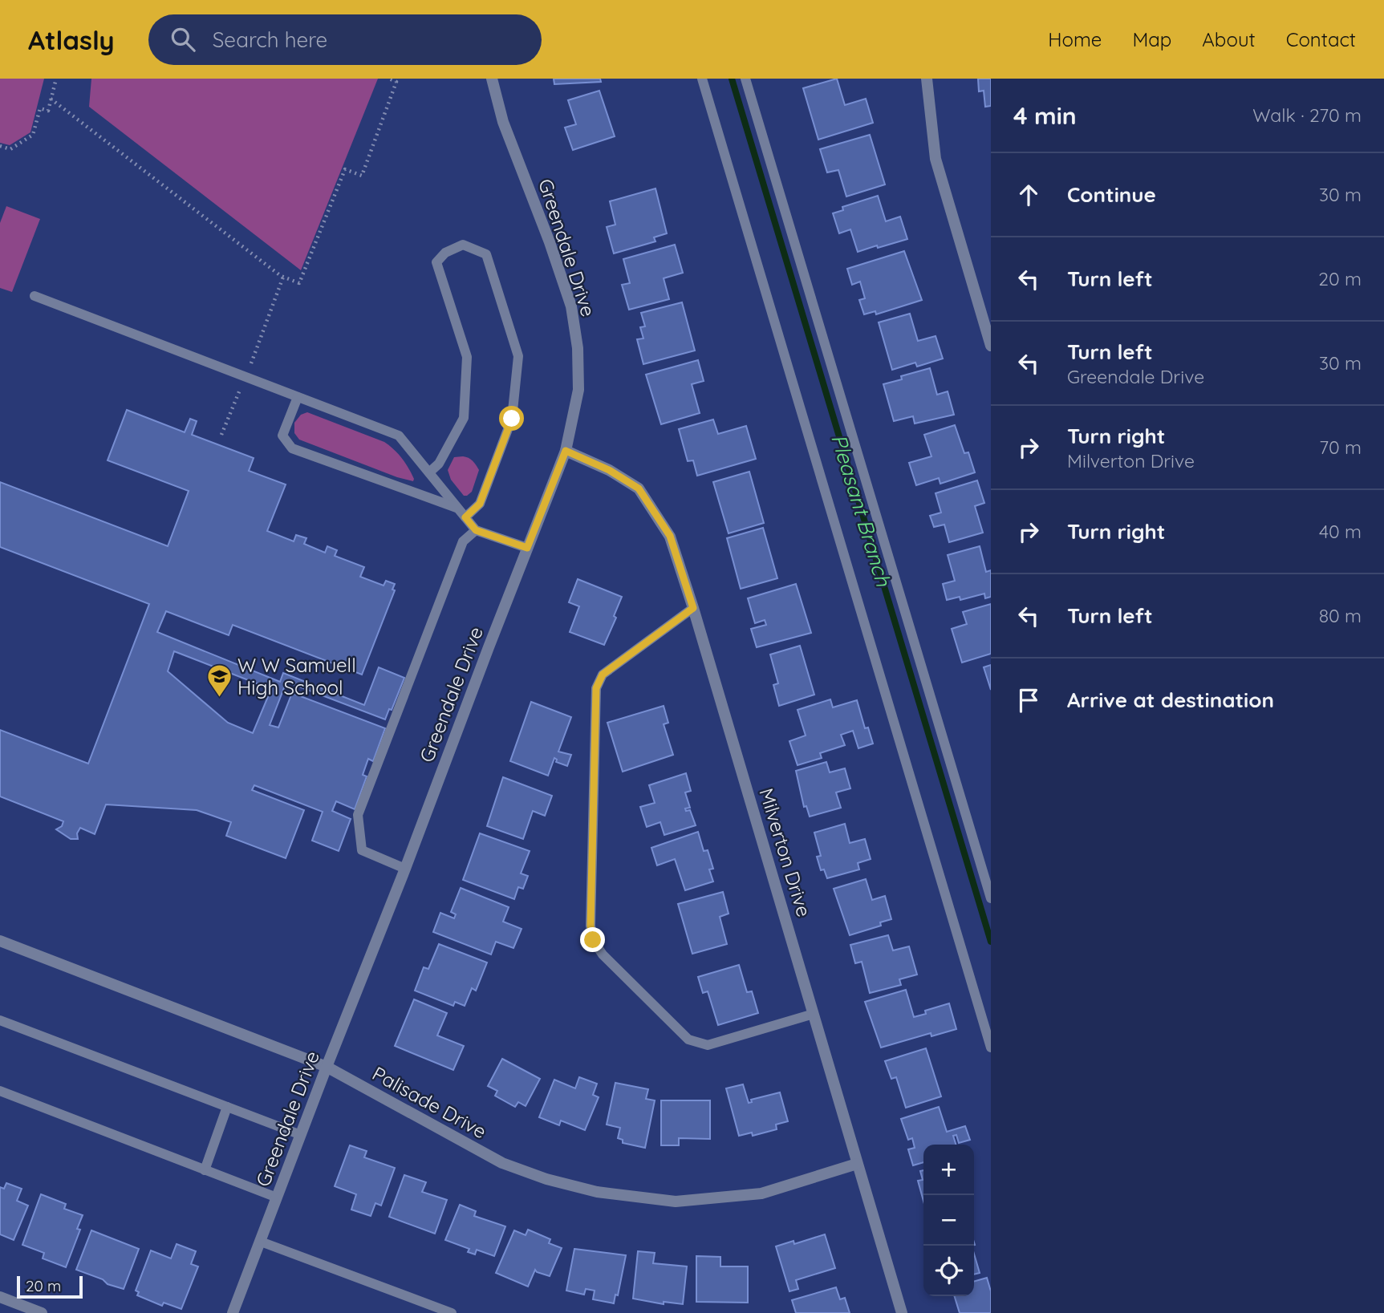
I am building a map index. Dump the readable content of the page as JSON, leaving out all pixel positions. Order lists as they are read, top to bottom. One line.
{"streets":{"street":["Greendale Drive","Milverton Drive","Palisade Drive"]},"crossings":[["Greendale Drive","Milverton Drive"],["Greendale Drive","Palisade Drive"],["Milverton Drive","Palisade Drive"]],"water":["Pleasant Branch"],"places":{"school or university":["W W Samuell High School"]},"scale_bar":"20 m","page":{"header":"Atlasly","search":"Search here","nav":["Home","Map","About","Contact"],"heading":["4 min","Walk · 270 m"],"list":[["Continue","30 m"],["Turn left","20 m"],["Turn left","Greendale Drive","30 m"],["Turn right","Milverton Drive","70 m"],["Turn right","40 m"],["Turn left","80 m"],"Arrive at destination"],"map_buttons":["+","−"],"scale":"20 m"}}
